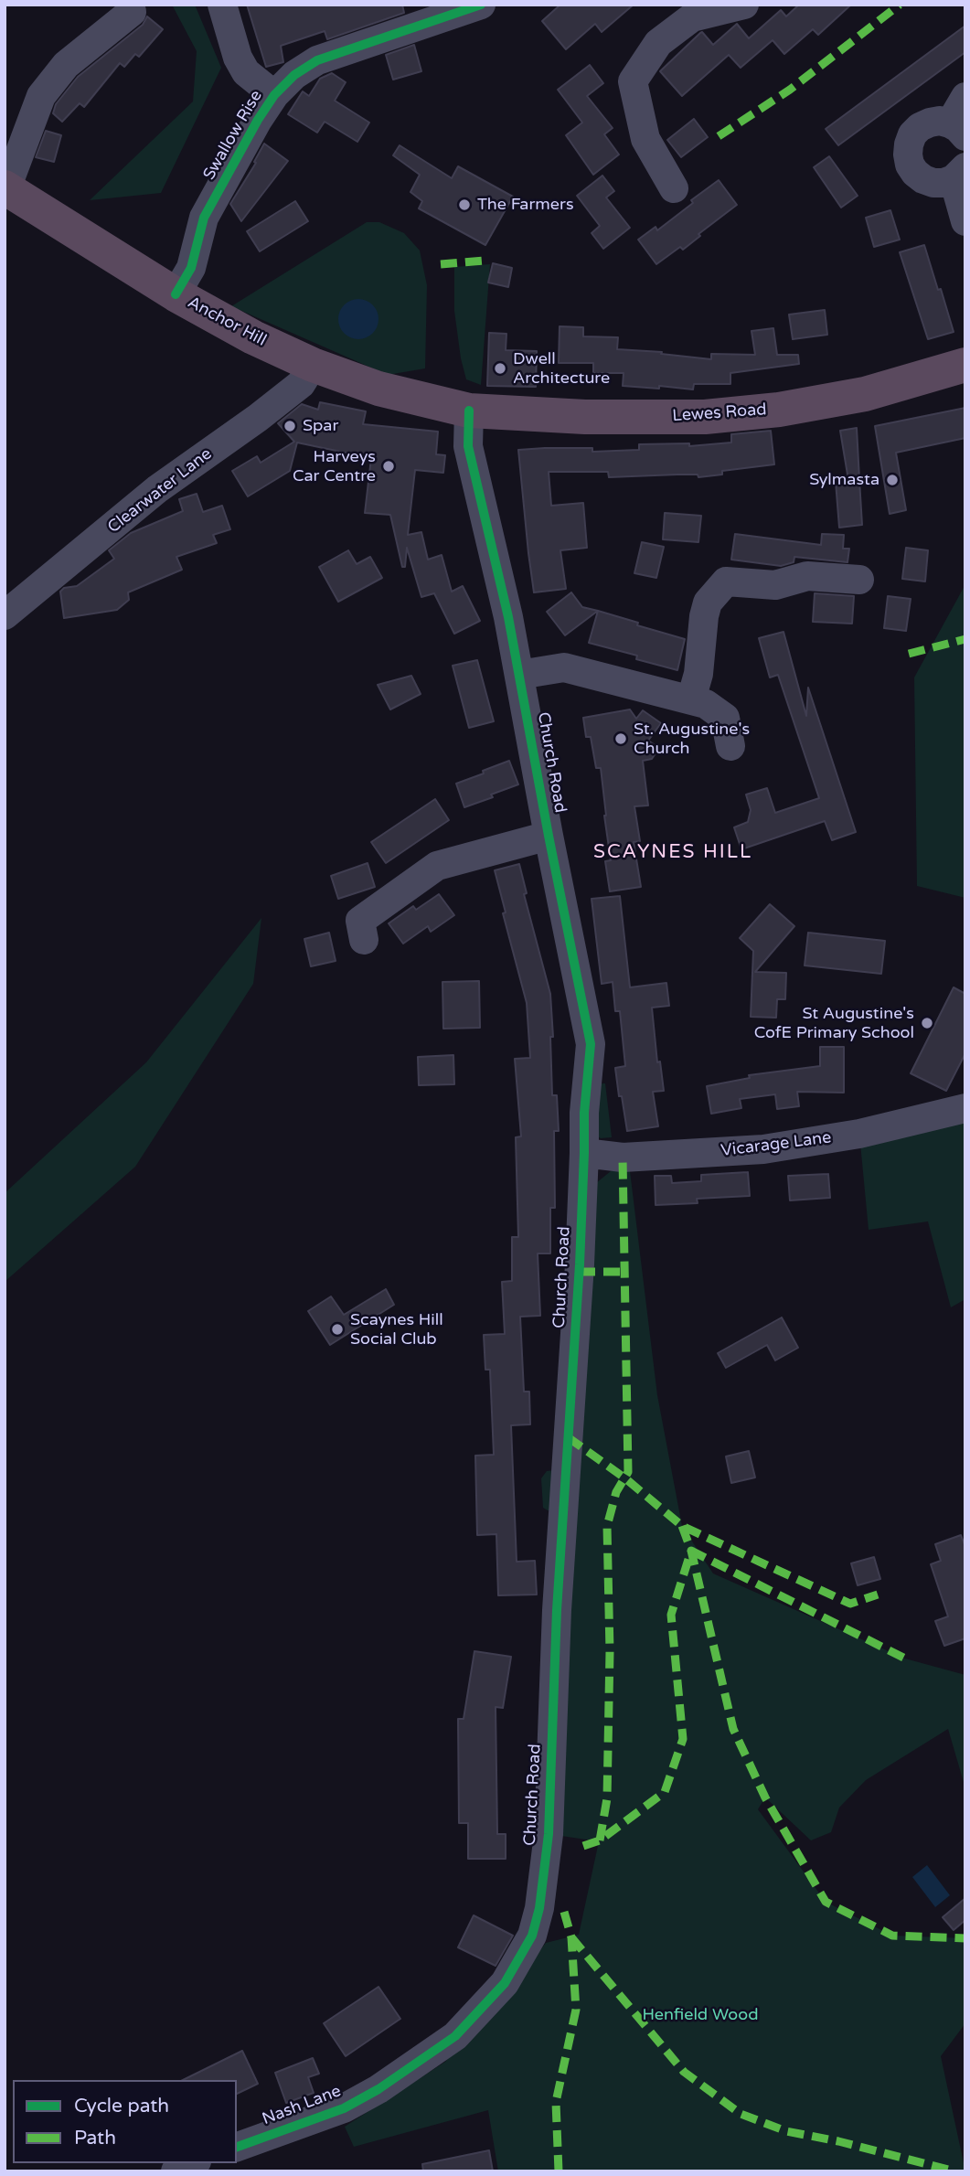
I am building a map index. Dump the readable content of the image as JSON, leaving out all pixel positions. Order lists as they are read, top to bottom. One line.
{"streets":{"highway":["Anchor Hill","Lewes Road"],"street":["Swallow Rise","Clearwater Lane","Church Road","Vicarage Lane","Nash Lane"]},"crossings":[["Swallow Rise","Anchor Hill"],["Anchor Hill","Lewes Road"],["Anchor Hill","Clearwater Lane"],["Anchor Hill","Church Road"],["Lewes Road","Church Road"],["Church Road","Vicarage Lane"],["Church Road","Nash Lane"]],"districts":["SCAYNES HILL"],"parks":["Henfield Wood"],"places":["The Farmers","Dwell Architecture","Spar","Harveys Car Centre","Sylmasta","St. Augustine's Church","St Augustine's CofE Primary School","Scaynes Hill Social Club"],"legend":["Cycle path","Path"]}
